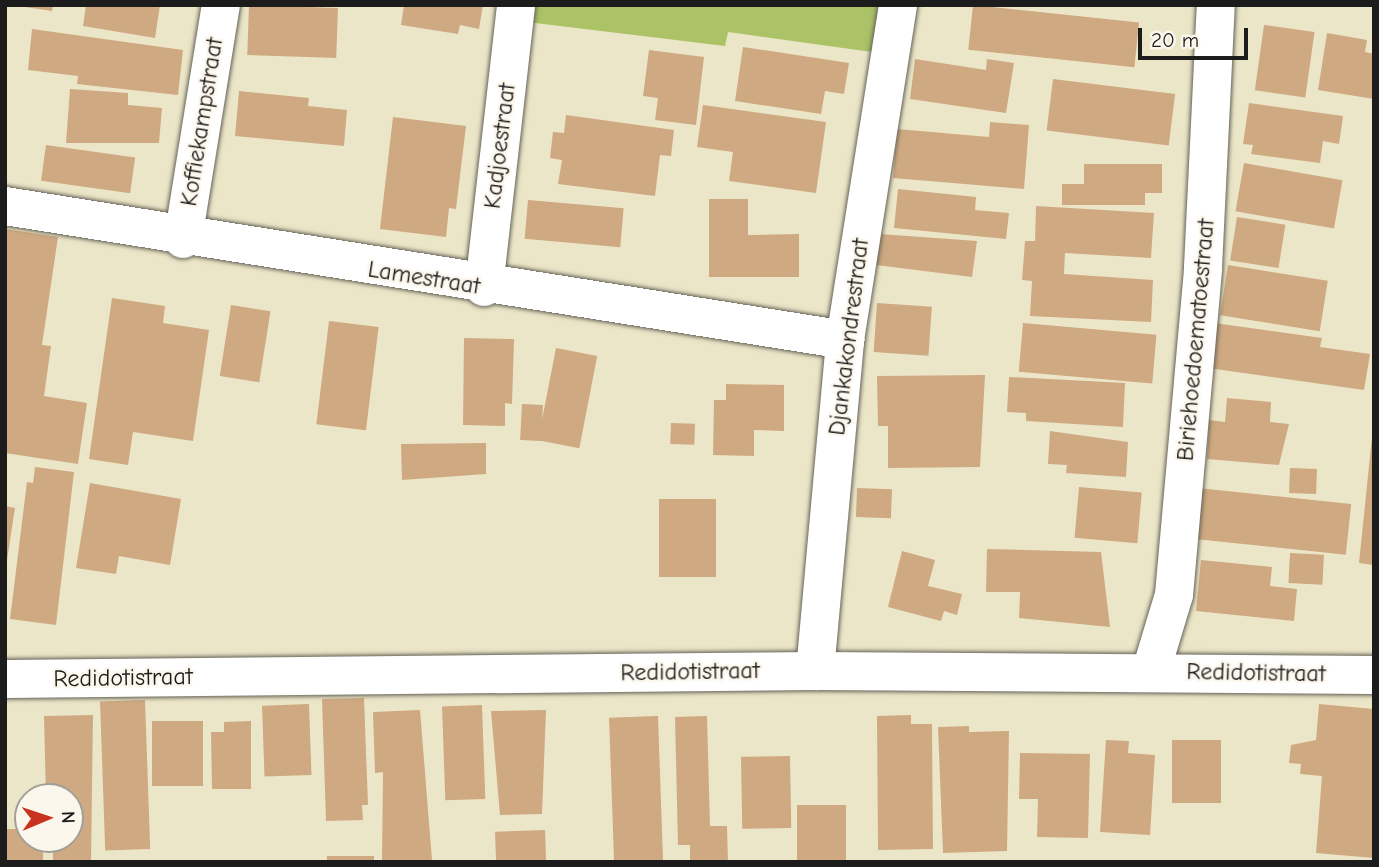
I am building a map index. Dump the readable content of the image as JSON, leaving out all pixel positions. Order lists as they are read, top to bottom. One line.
{"streets":{"street":["Koffiekampstraat","Kadjoestraat","Lamestraat","Djankakondrestraat","Biriehoedoematoestraat","Redidotistraat"]},"crossings":[["Koffiekampstraat","Lamestraat"],["Kadjoestraat","Lamestraat"],["Lamestraat","Djankakondrestraat"],["Djankakondrestraat","Redidotistraat"],["Biriehoedoematoestraat","Redidotistraat"]],"scale_bar":"20 m","north":"right"}
